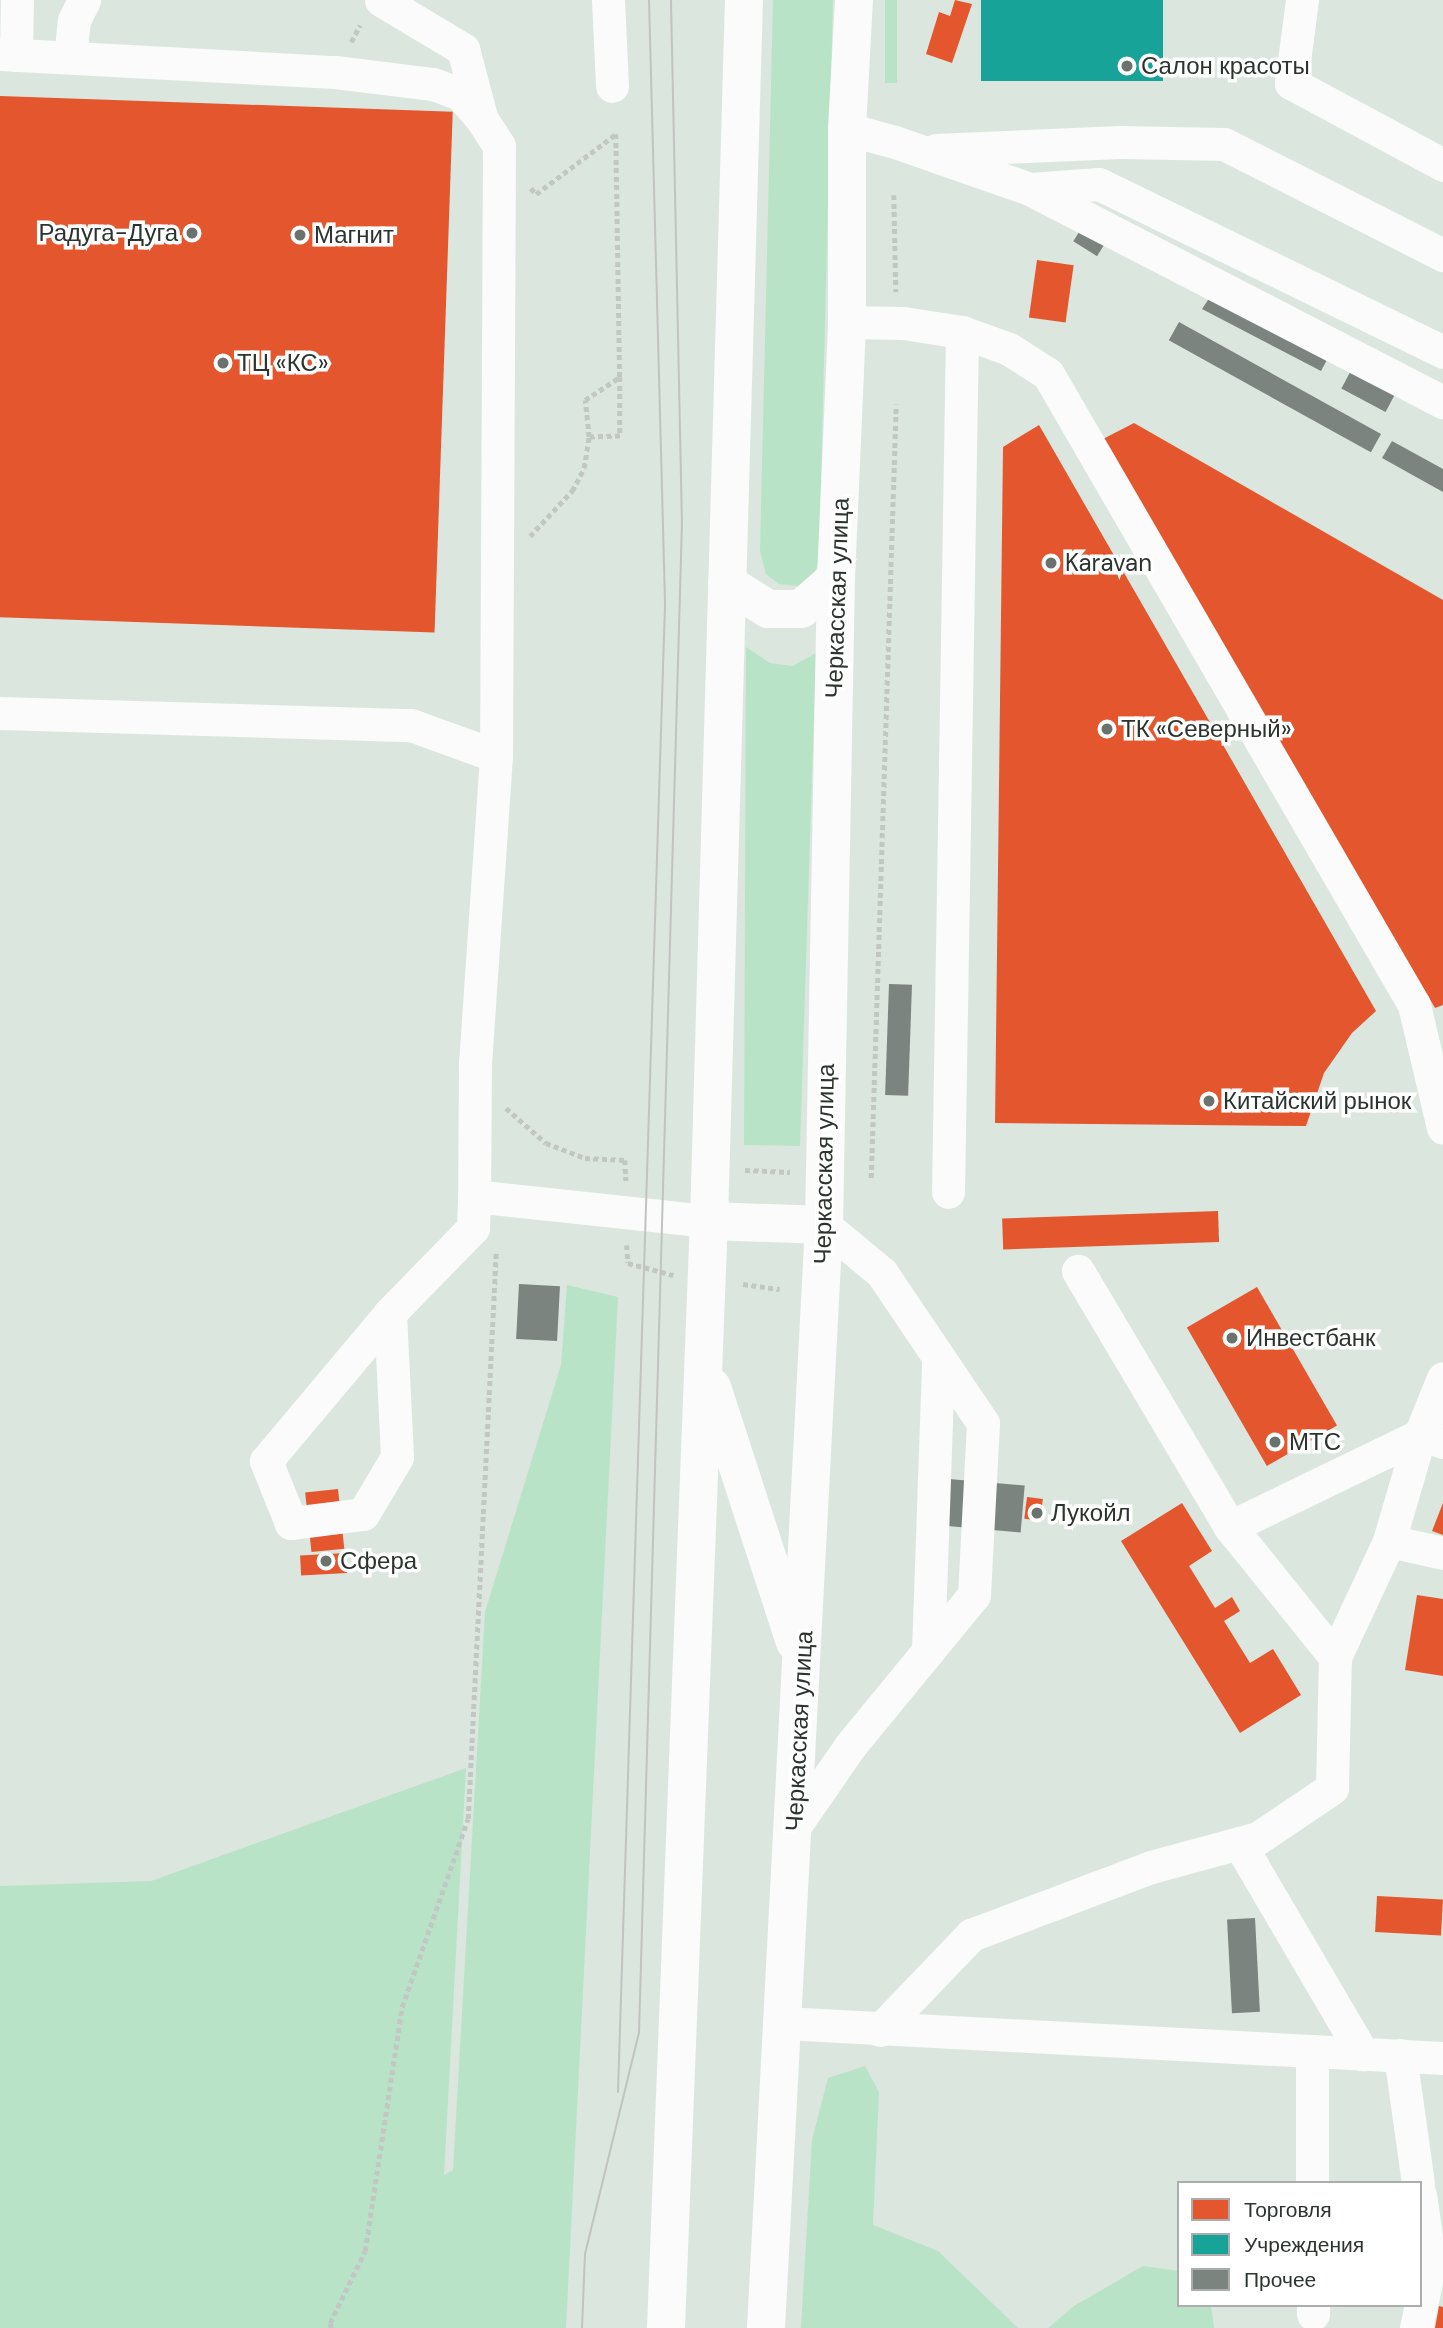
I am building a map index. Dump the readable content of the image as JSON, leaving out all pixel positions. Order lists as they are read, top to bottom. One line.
{"streets":{"main road":["Черкасская улица"]},"places":["Салон красоты","Радуга-Дуга","Магнит","ТЦ «КС»","Karavan","ТК «Северный»","Китайский рынок","Инвестбанк","МТС","Лукойл","Сфера"],"legend":["Торговля","Учреждения","Прочее"]}
